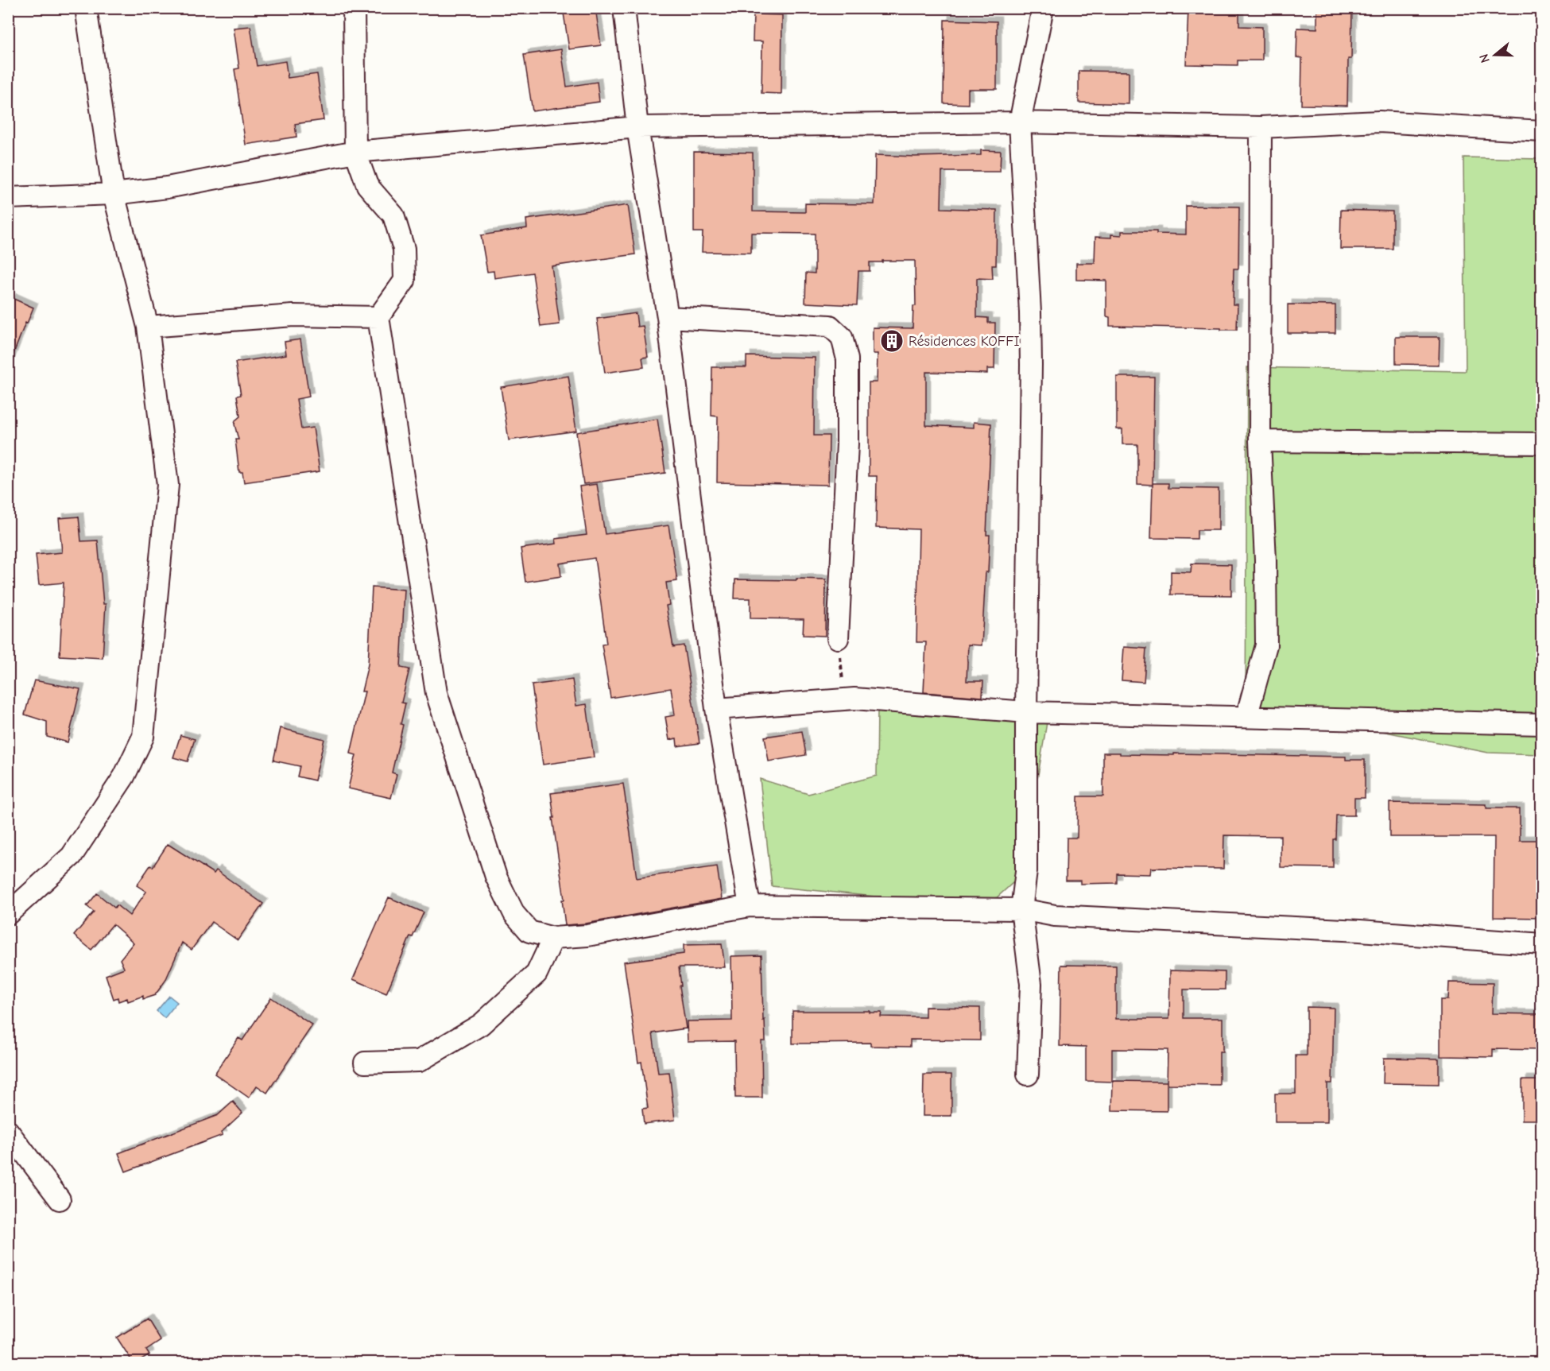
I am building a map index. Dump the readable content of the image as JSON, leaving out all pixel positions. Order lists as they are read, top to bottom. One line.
{"places":{"building":["Résidences KOFFI"]},"north":"left"}
